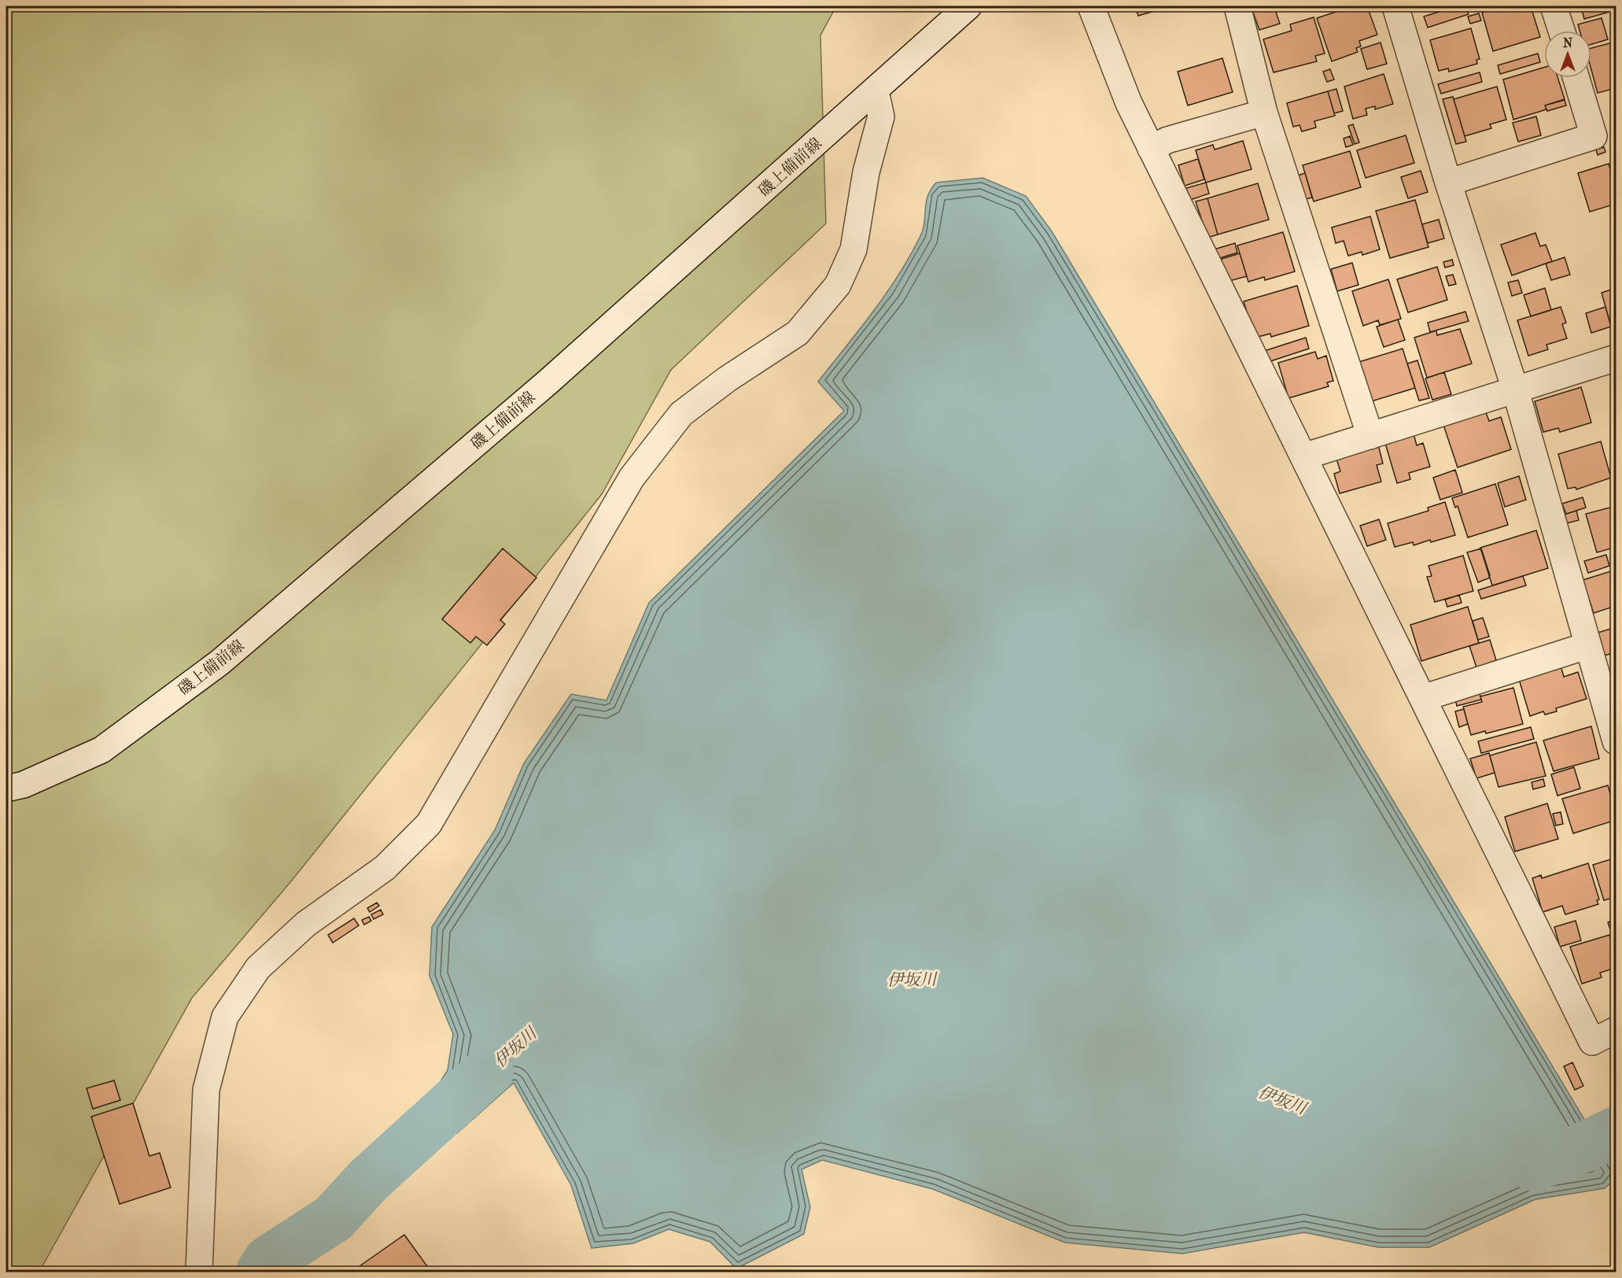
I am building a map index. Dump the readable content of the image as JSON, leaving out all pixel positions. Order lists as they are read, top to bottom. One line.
{"streets":{"street":["磯上備前線"]},"water":["伊坂川"],"north":"top"}
